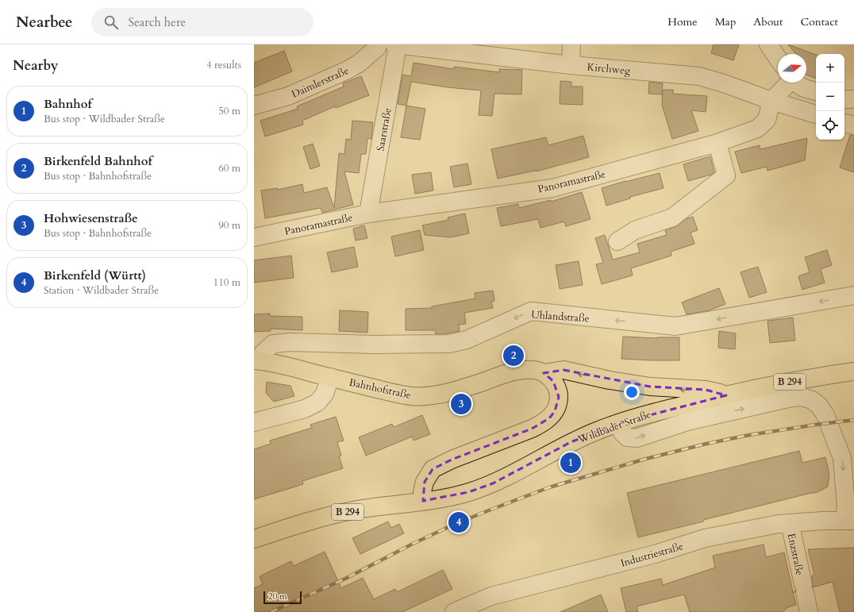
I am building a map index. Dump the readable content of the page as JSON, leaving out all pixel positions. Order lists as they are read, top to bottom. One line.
{"streets":{"main road":["B 294","Bahnhofstraße","Wildbader Straße"],"street":["Kirchweg","Daimlerstraße","Saarstraße","Panoramastraße","Uhlandstraße","Industriestraße","Enzstraße"]},"crossings":[["Kirchweg","Saarstraße"],["Kirchweg","Panoramastraße"],["Saarstraße","Panoramastraße"],["Uhlandstraße","Bahnhofstraße"],["Industriestraße","Enzstraße"]],"one_way":["Uhlandstraße"],"scale_bar":"20 m","north":"right","page":{"header":"Nearbee","search":"Search here","nav":["Home","Map","About","Contact"],"heading":["Nearby","4 results"],"map_buttons":["+","−"],"list":[{"mark":"1","name":"Bahnhof","note":"Bus stop · Wildbader Straße","value":"50 m"},{"mark":"2","name":"Birkenfeld Bahnhof","note":"Bus stop · Bahnhofstraße","value":"60 m"},{"mark":"3","name":"Hohwiesenstraße","note":"Bus stop · Bahnhofstraße","value":"90 m"},{"mark":"4","name":"Birkenfeld (Württ)","note":"Station · Wildbader Straße","value":"110 m"}],"pins":["2","3","1","4"],"scale":"20 m"}}
